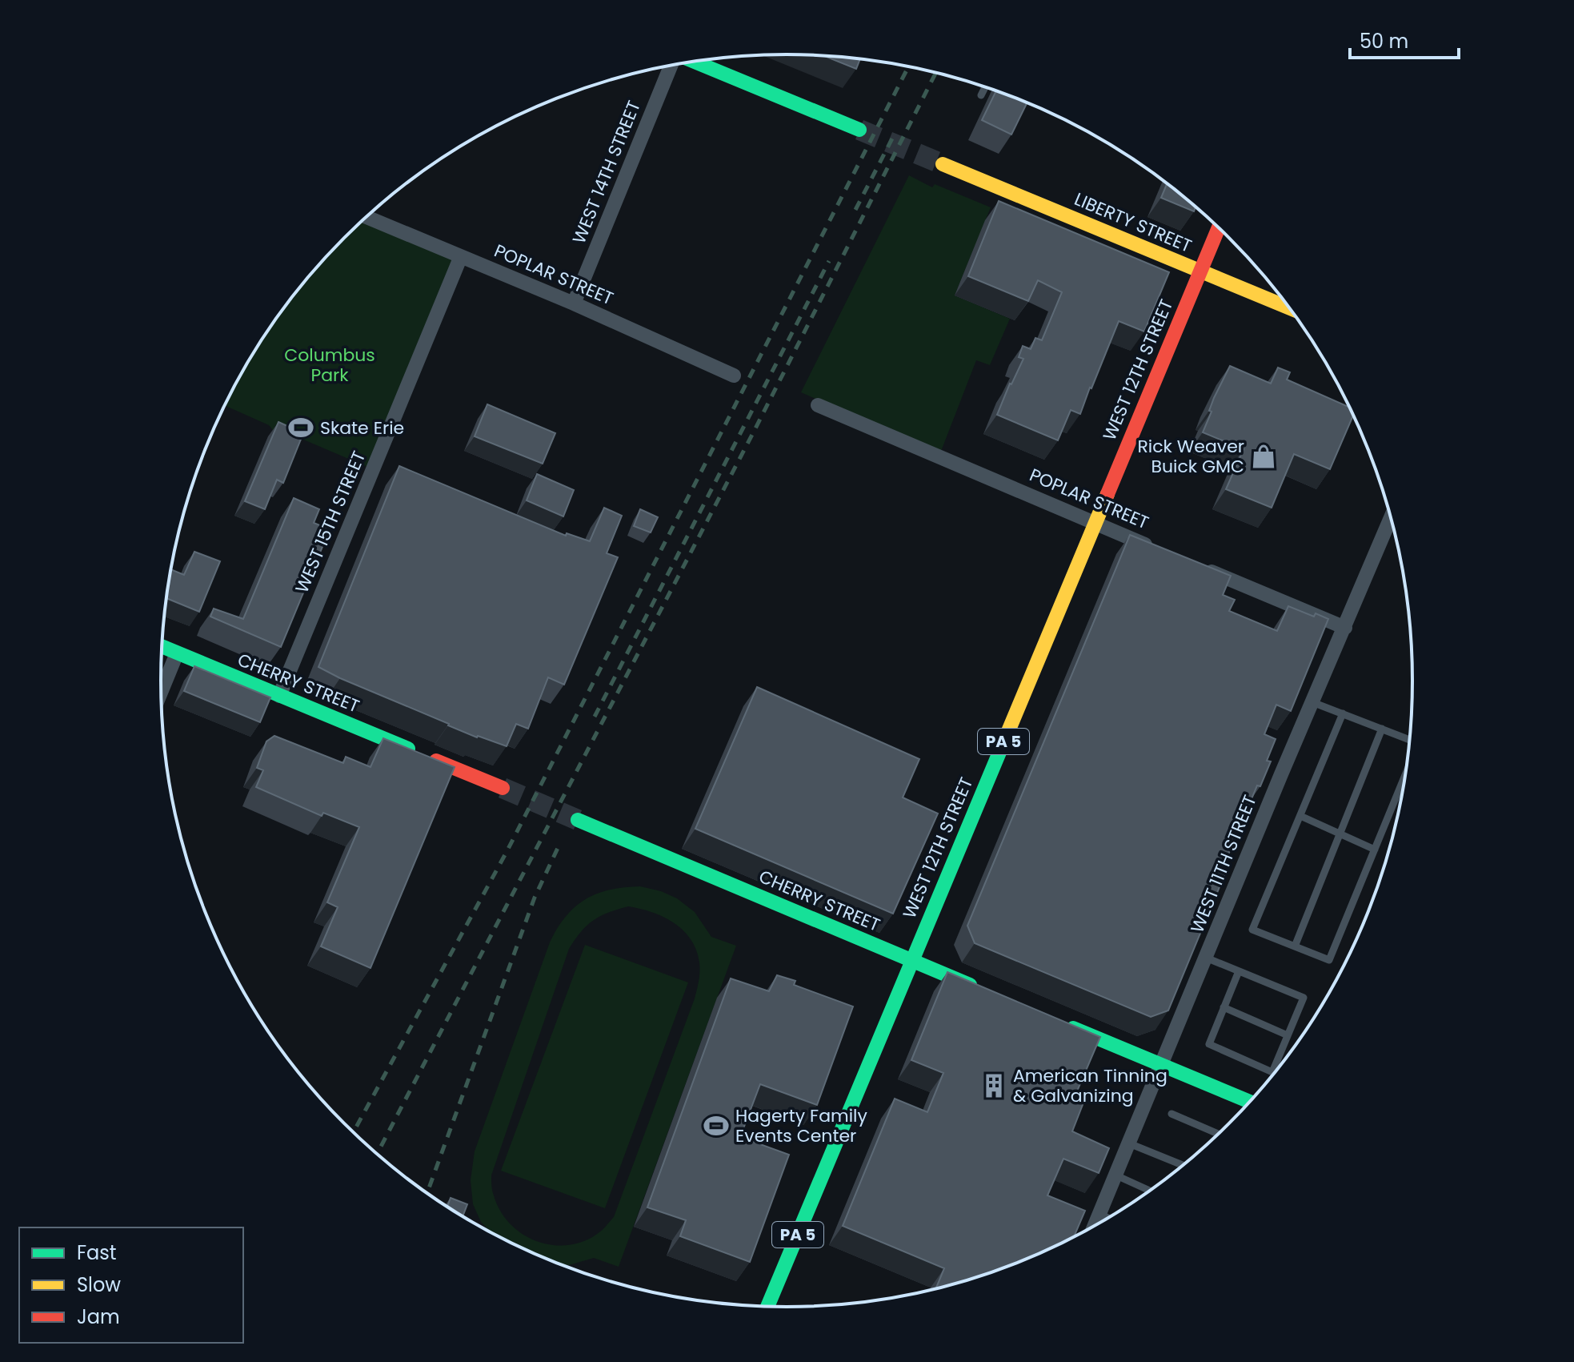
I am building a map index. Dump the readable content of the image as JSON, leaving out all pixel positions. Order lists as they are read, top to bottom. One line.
{"streets":{"main road":["LIBERTY STREET","WEST 12TH STREET","CHERRY STREET","PA 5"],"street":["WEST 14TH STREET","POPLAR STREET","WEST 15TH STREET","WEST 11TH STREET"]},"crossings":[["WEST 14TH STREET","POPLAR STREET"],["LIBERTY STREET","WEST 12TH STREET"],["POPLAR STREET","WEST 12TH STREET"],["POPLAR STREET","WEST 15TH STREET"],["WEST 12TH STREET","CHERRY STREET"],["WEST 15TH STREET","CHERRY STREET"]],"parks":["Columbus Park"],"places":{"sports":["Skate Erie","Hagerty Family Events Center"],"shop":["Rick Weaver Buick GMC"],"building":["American Tinning & Galvanizing"]},"legend":["Fast","Slow","Jam"],"scale_bar":"50 m"}
